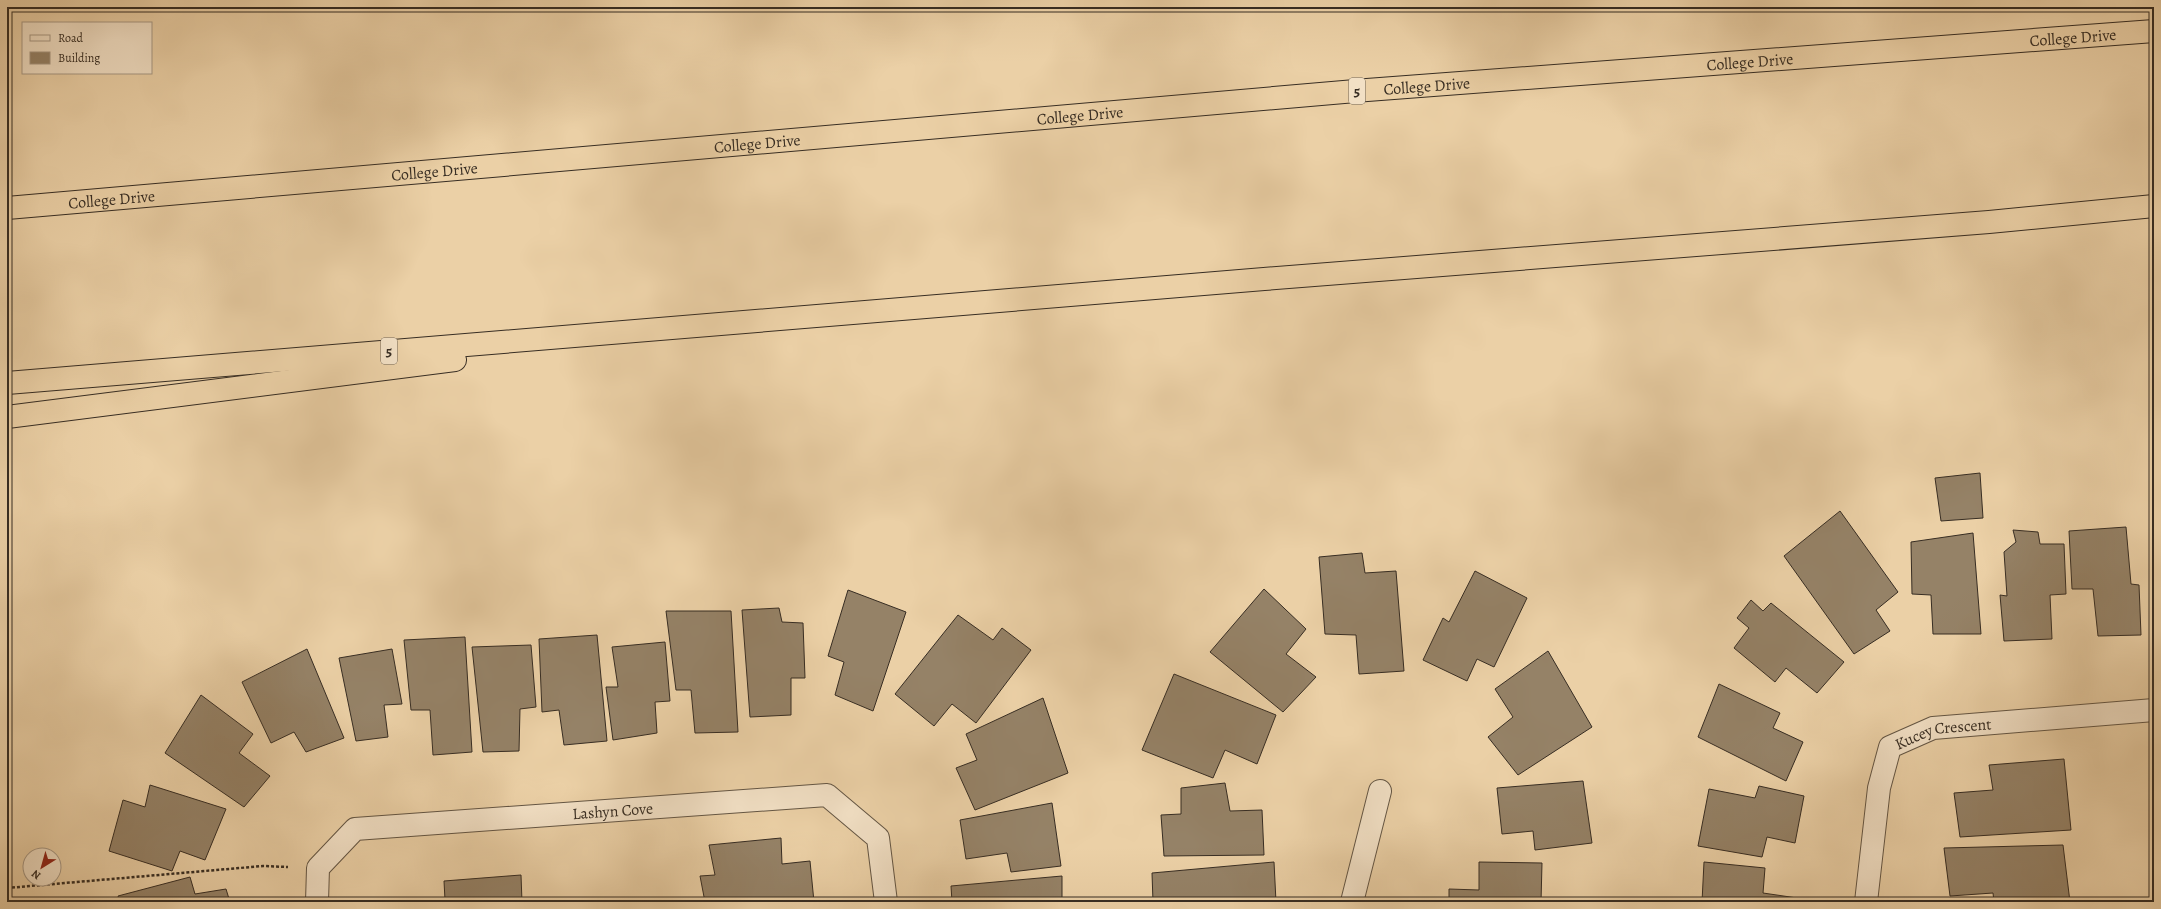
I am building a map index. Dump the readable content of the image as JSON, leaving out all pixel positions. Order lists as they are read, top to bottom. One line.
{"streets":{"highway":["College Drive","5"],"street":["Kucey Crescent","Lashyn Cove"]},"legend":["Road","Building"],"north":"bottom left"}
